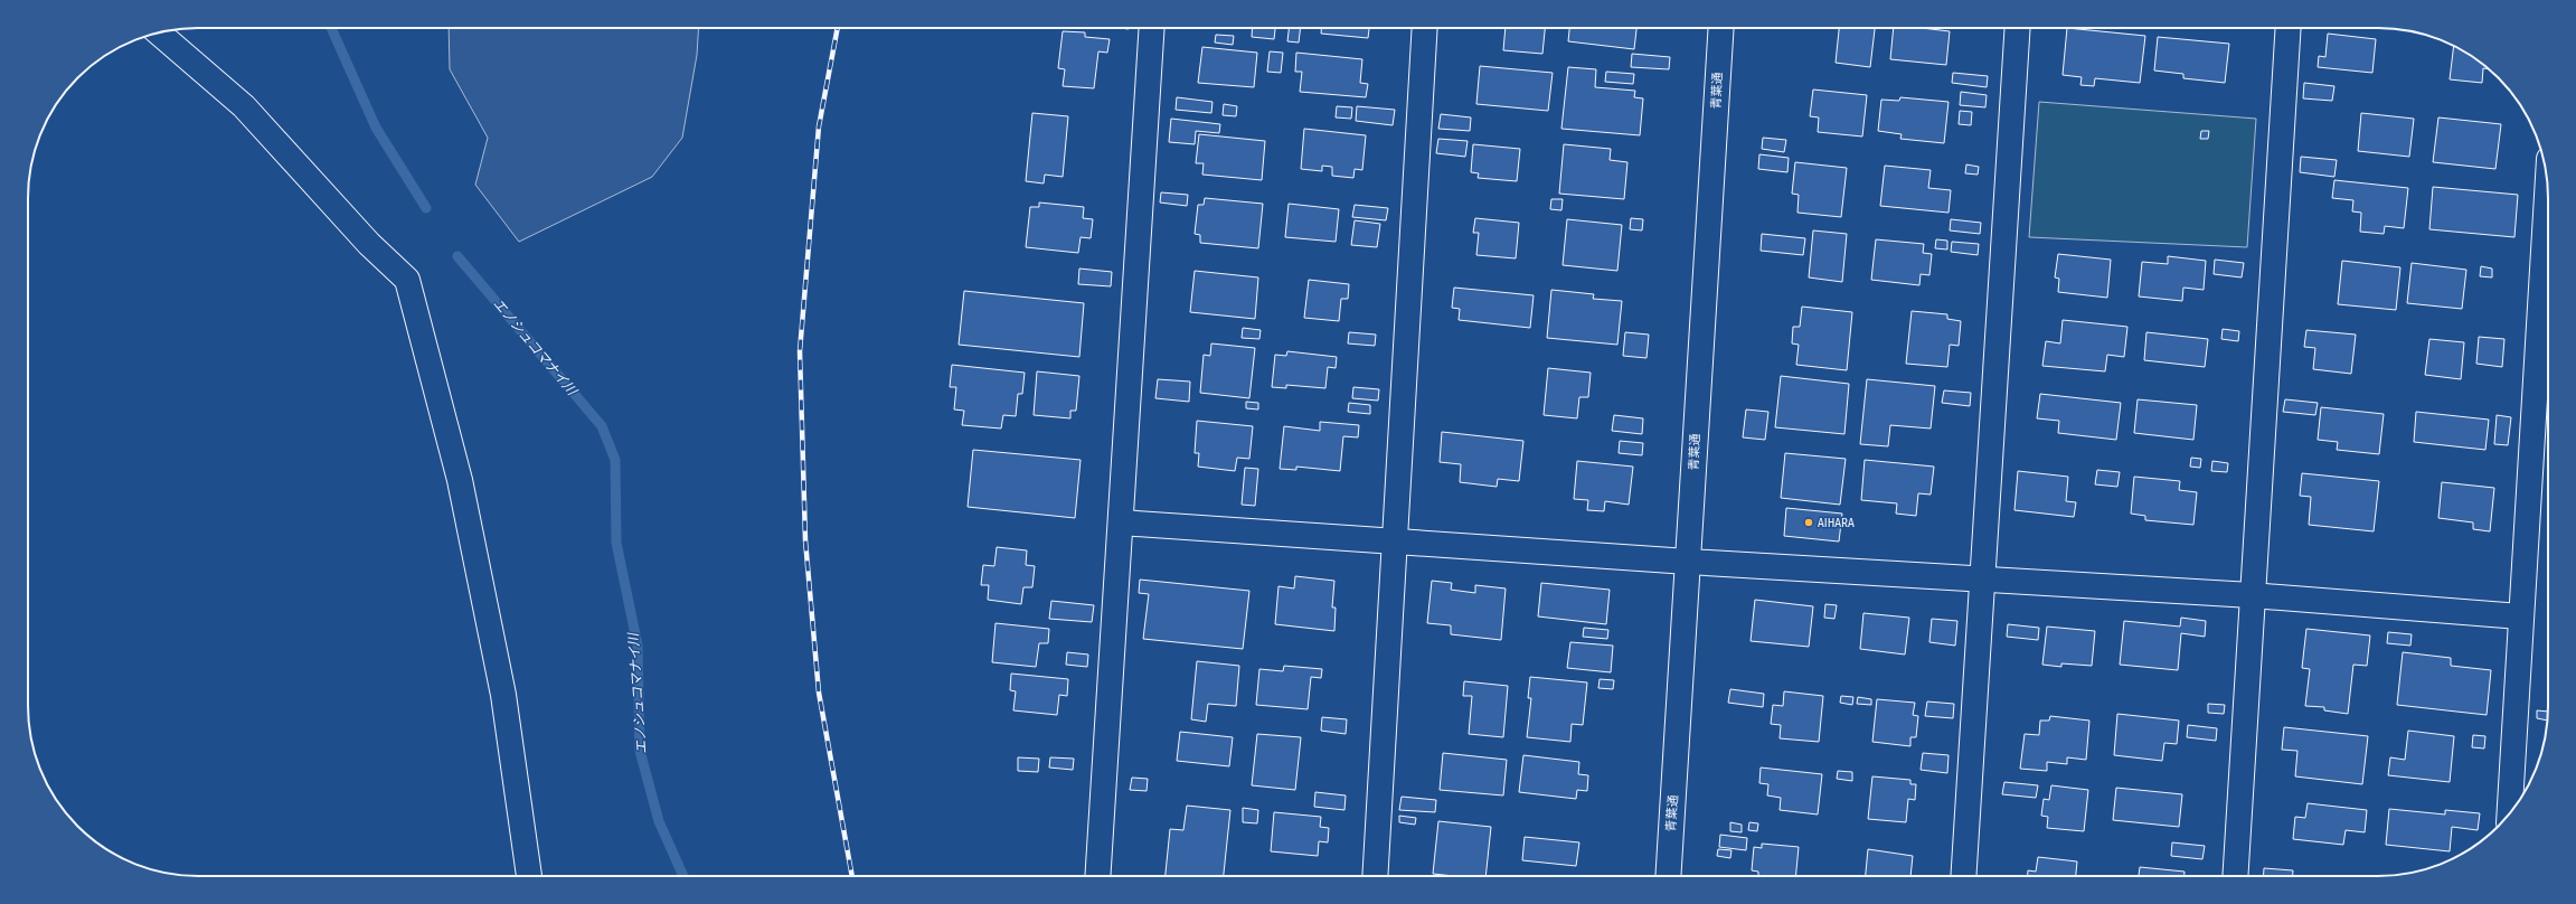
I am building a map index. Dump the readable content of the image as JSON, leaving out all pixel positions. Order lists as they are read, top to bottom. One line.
{"streets":{"street":["青葉通"]},"water":["エノシュコマナイ川"],"places":["AIHARA"]}
